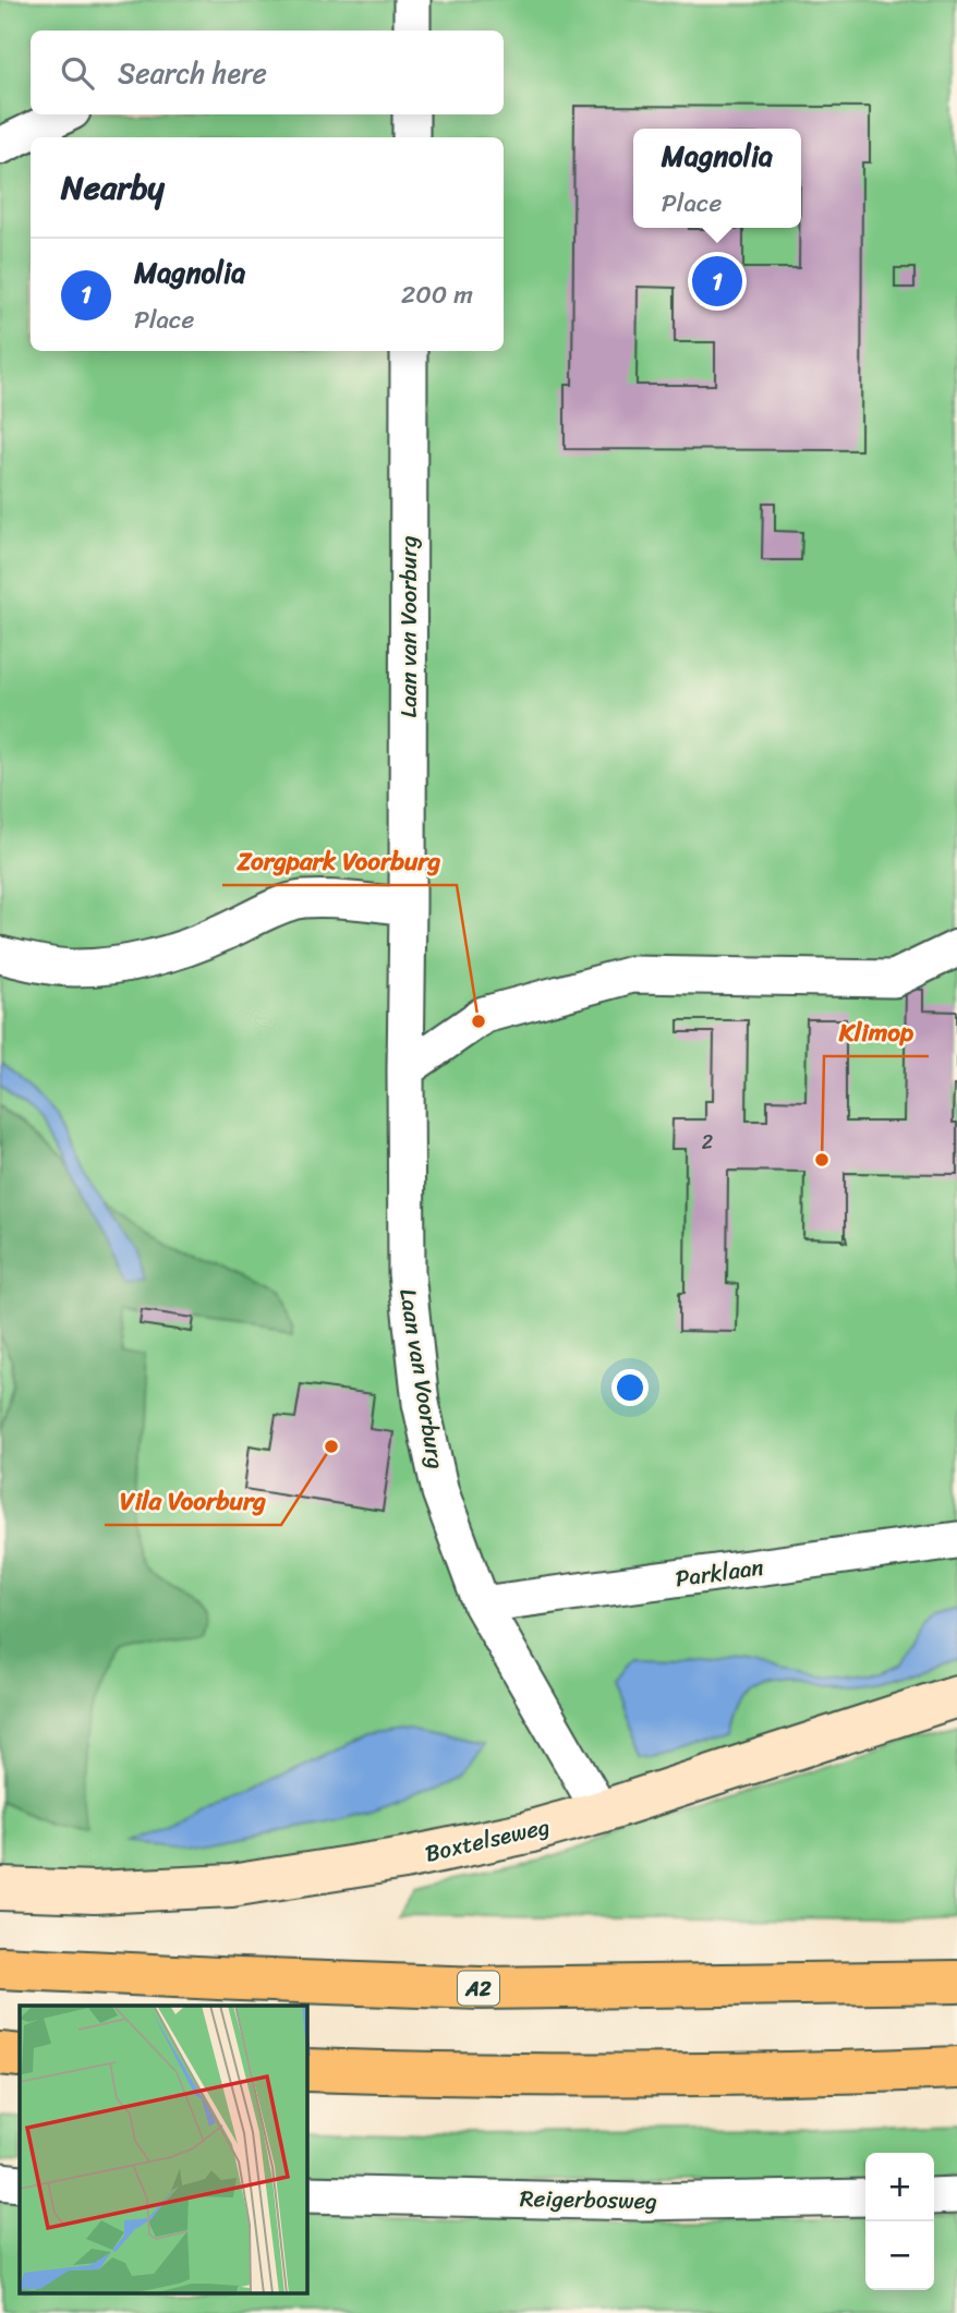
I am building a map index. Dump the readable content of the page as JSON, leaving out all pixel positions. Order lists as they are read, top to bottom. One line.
{"streets":{"highway":["A2"],"street":["Laan van Voorburg","Parklaan","Boxtelseweg","Reigerbosweg"]},"crossings":[["Laan van Voorburg","Parklaan"],["Laan van Voorburg","Boxtelseweg"]],"places":["Zorgpark Voorburg","Klimop","Vila Voorburg"],"house_numbers":["2"],"page":{"search":"Search here","popup":["Magnolia","Place"],"heading":"Nearby","list":[{"mark":"1","name":"Magnolia","note":"Place","value":"200 m"}],"pins":"1","map_buttons":["+","−"]}}
